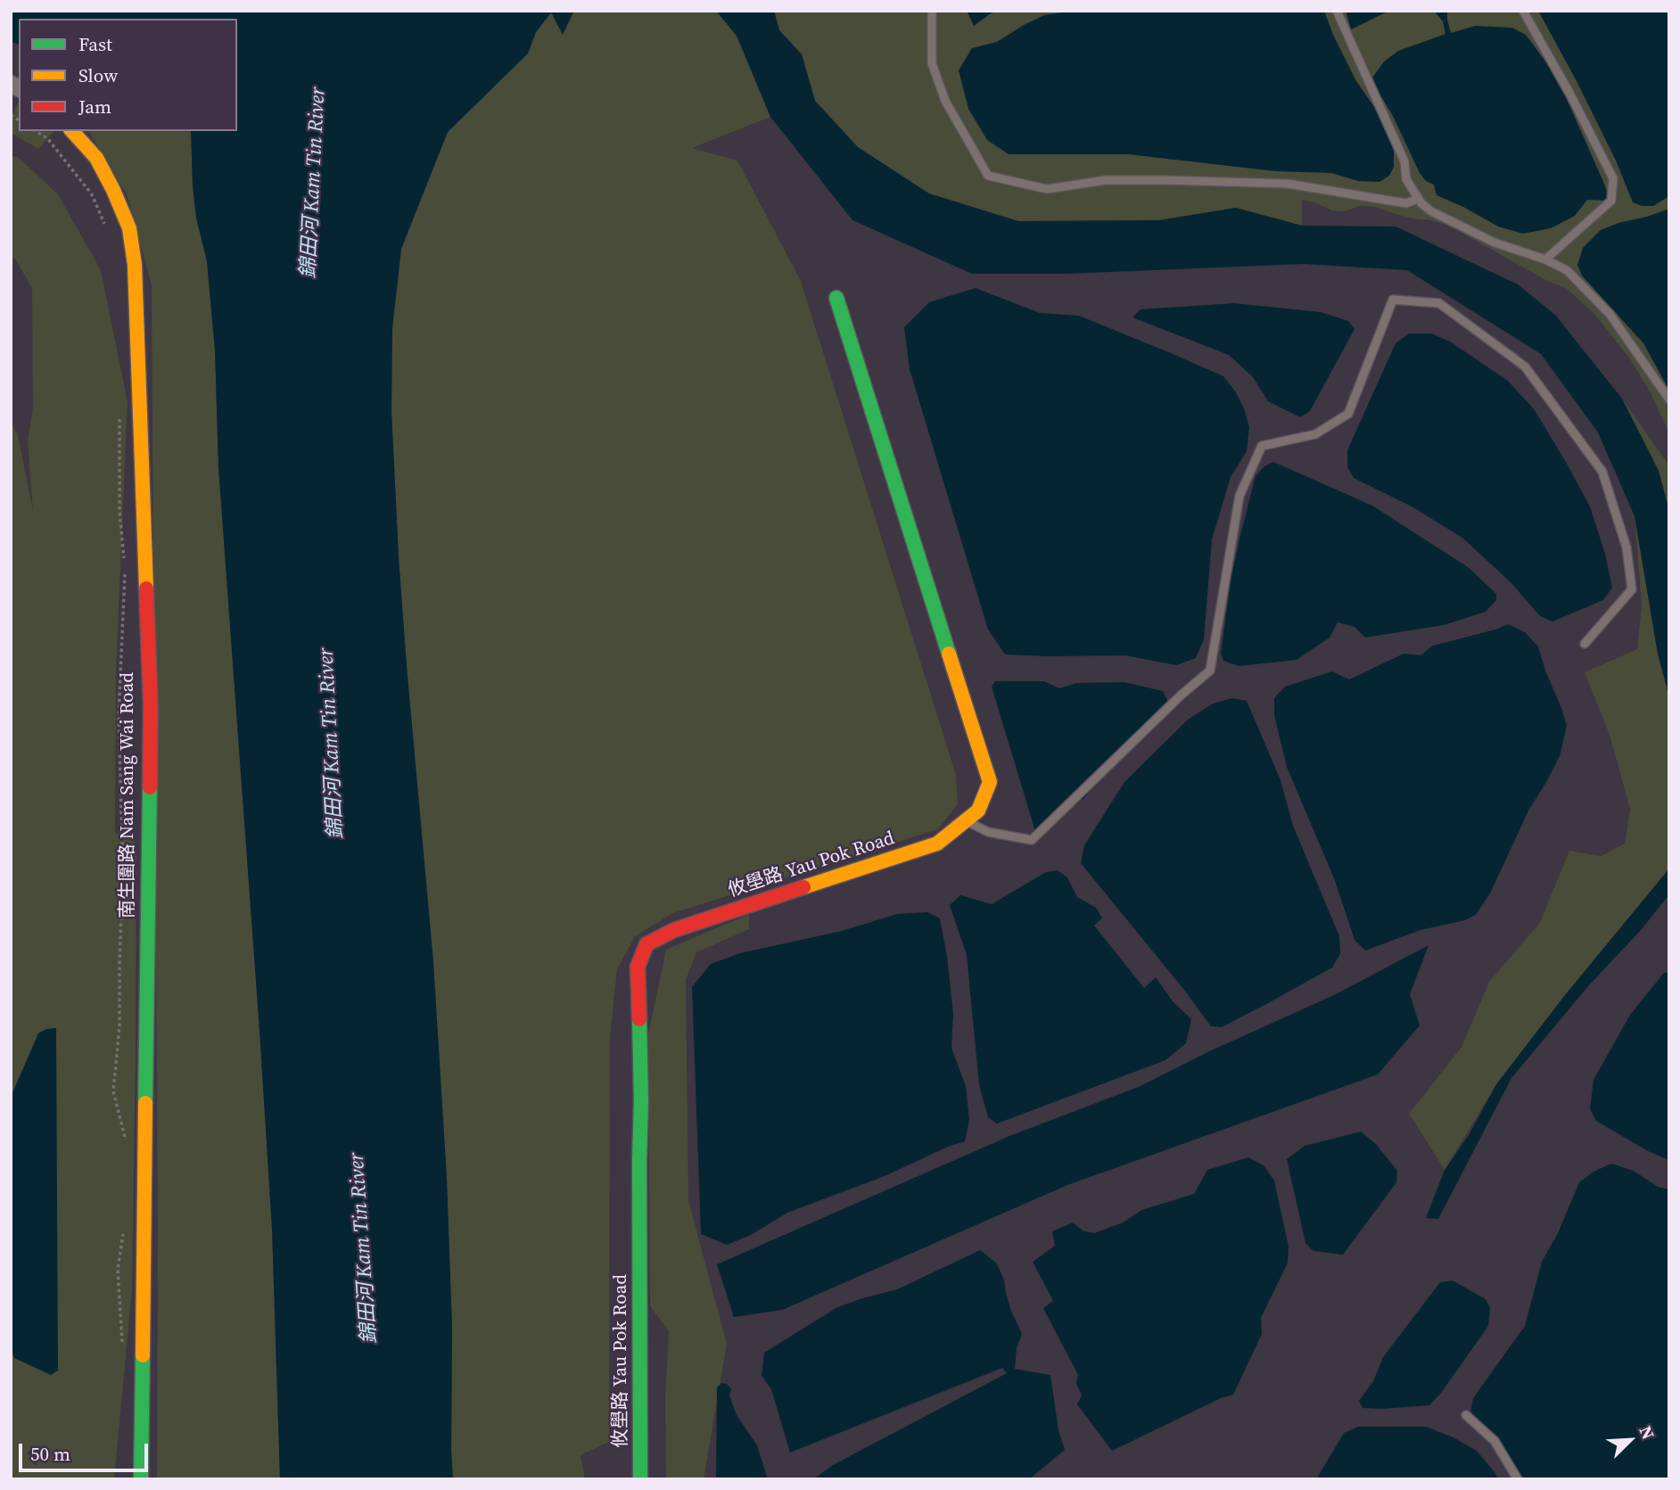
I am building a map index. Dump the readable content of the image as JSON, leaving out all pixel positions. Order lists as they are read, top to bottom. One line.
{"streets":{"street":["南生圍路 Nam Sang Wai Road","攸壆路 Yau Pok Road"]},"water":["錦田河 Kam Tin River"],"legend":["Fast","Slow","Jam"],"scale_bar":"50 m","north":"top right"}
